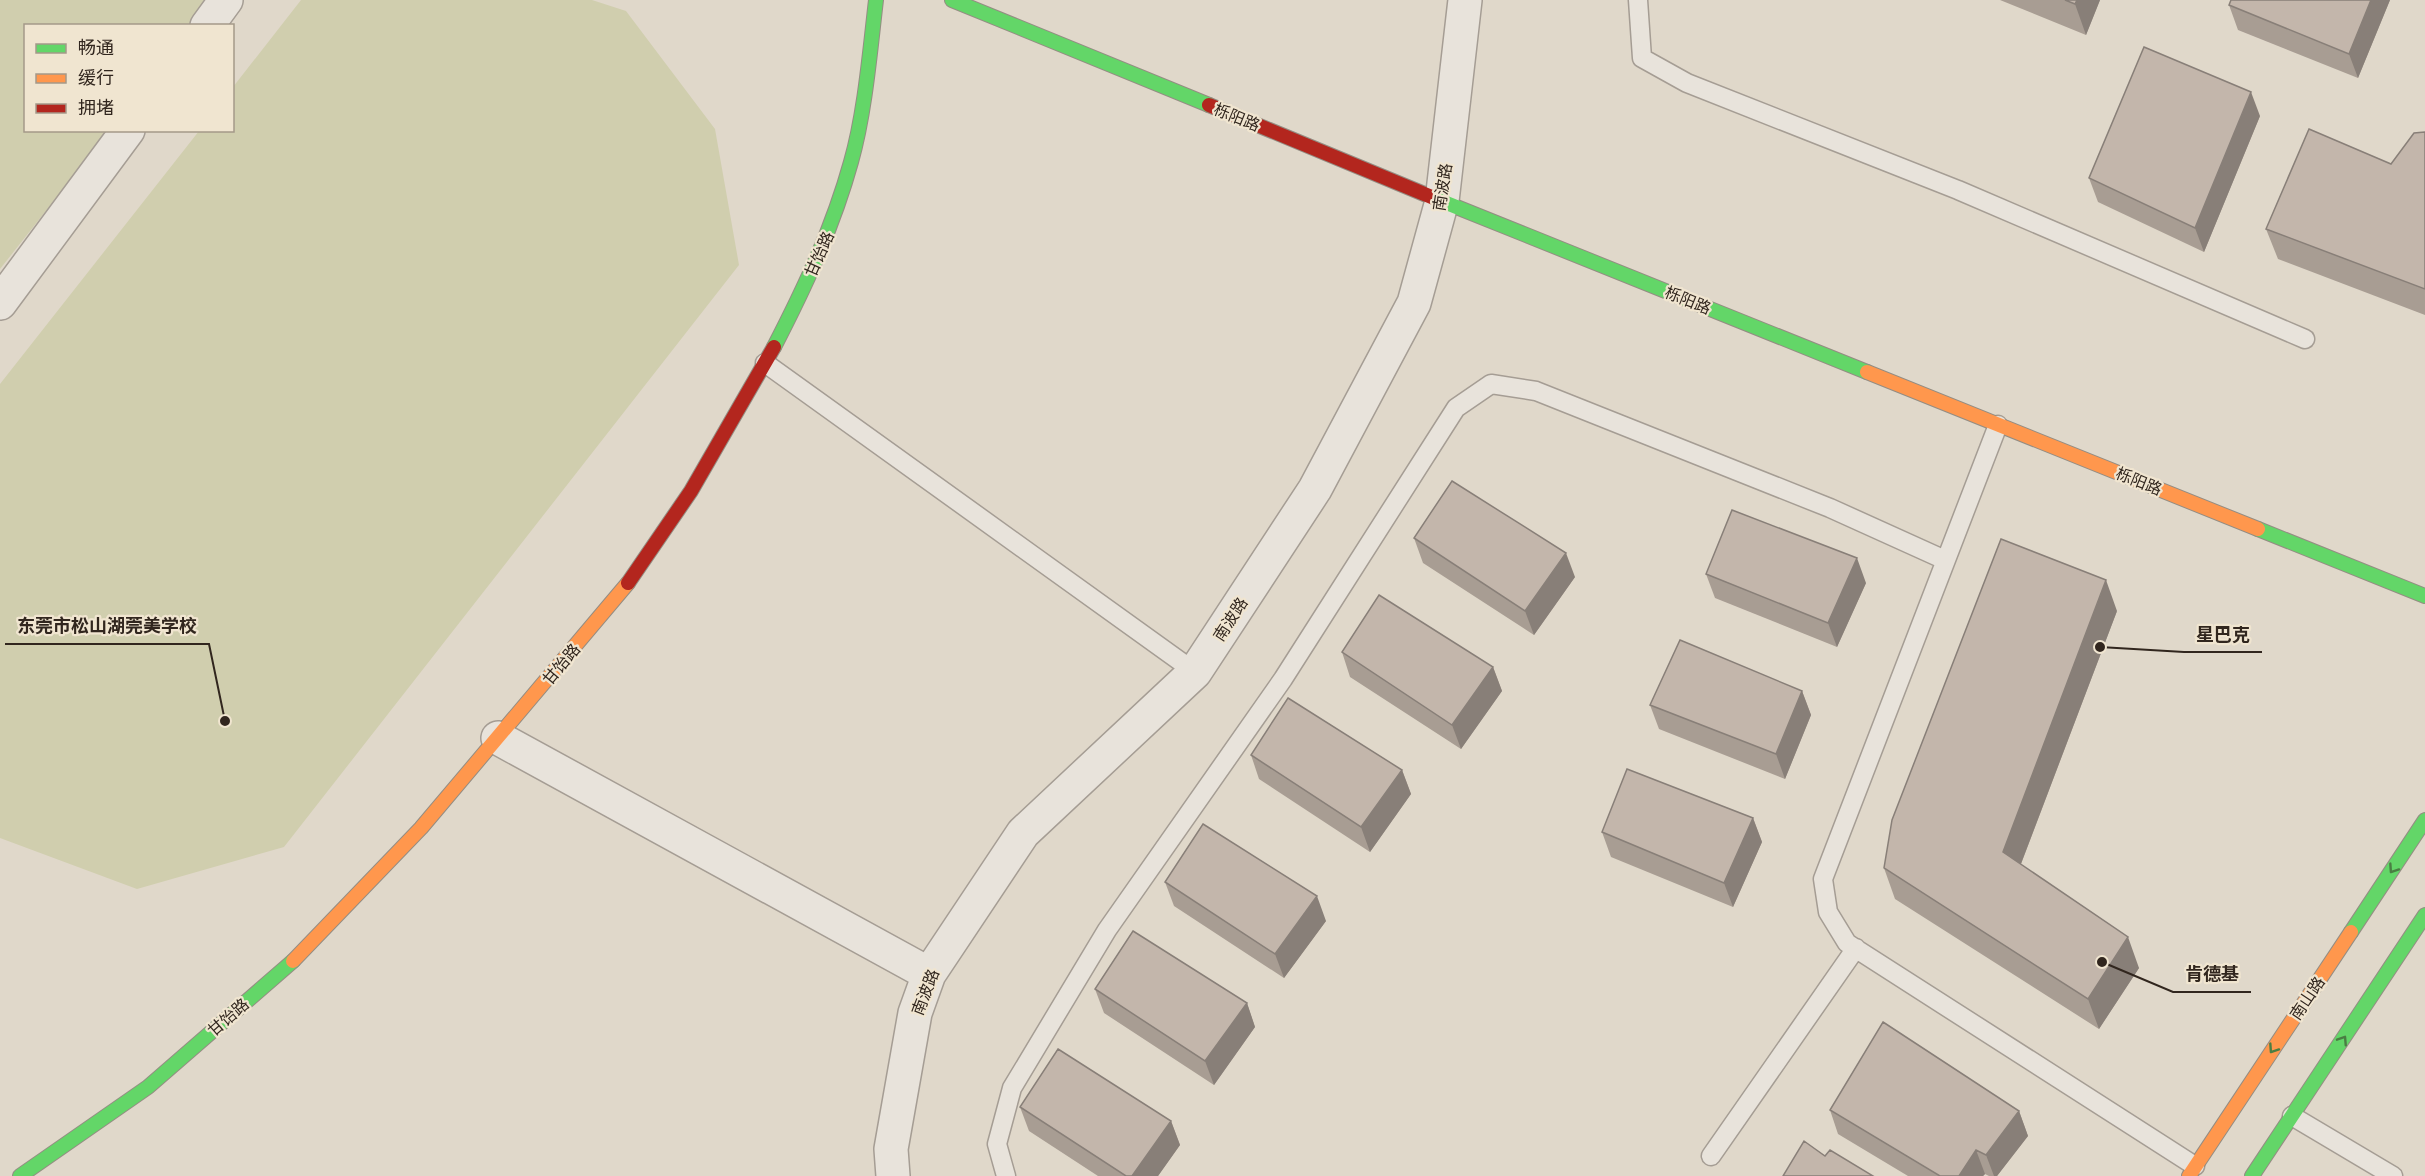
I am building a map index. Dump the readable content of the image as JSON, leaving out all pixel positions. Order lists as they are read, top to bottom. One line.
{"streets":{"street":["栎阳路","南波路","甘饴路","南山路"]},"crossings":[["栎阳路","南波路"]],"places":["星巴克","东莞市松山湖莞美学校","肯德基"],"legend":["畅通","缓行","拥堵"]}
